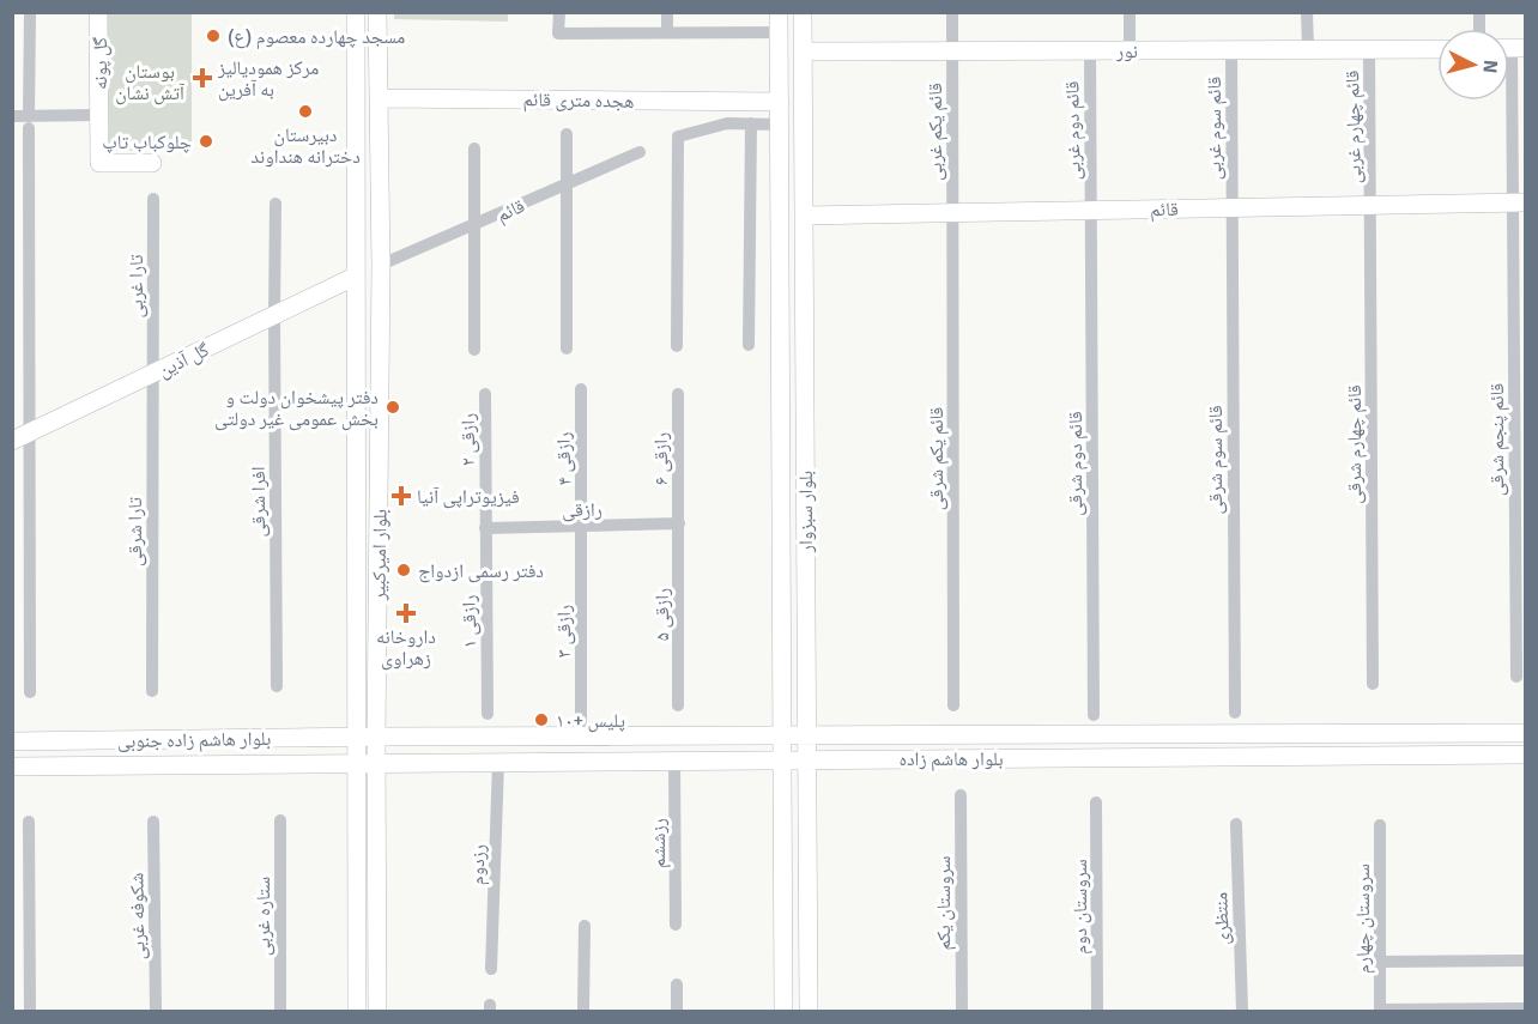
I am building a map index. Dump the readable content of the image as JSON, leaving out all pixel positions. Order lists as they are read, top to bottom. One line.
{"streets":{"street":["نور","گل پونه","هجده متری قائم","قائم چهارم غربی","قائم سوم غربی","قائم دوم غربی","قائم یکم غربی","قائم","تارا غربی","گل آذین","رازقی ۲","قائم پنجم شرقی","قائم چهارم شرقی","رازقی ۴","رازقی ۶","قائم یکم شرقی","قائم سوم شرقی","قائم دوم شرقی","افرا شرقی","رازقی","بلوار سبزوار","تارا شرقی","بلوار امیرکبیر","رازقی ۵","رازقی ۱","رازقی ۳","بلوار هاشم زاده جنوبی","بلوار هاشم زاده","رزششم","رزدوم","سروستان یکم","سروستان دوم","شکوفه غربی","ستاره غربی","منتظری","سروستان چهارم"]},"crossings":[["نور","قائم چهارم غربی"],["نور","قائم سوم غربی"],["نور","قائم دوم غربی"],["نور","قائم یکم غربی"],["نور","بلوار سبزوار"],["هجده متری قائم","بلوار سبزوار"],["هجده متری قائم","بلوار امیرکبیر"],["قائم چهارم غربی","قائم"],["قائم چهارم غربی","قائم چهارم شرقی"],["قائم سوم غربی","قائم"],["قائم سوم غربی","قائم سوم شرقی"],["قائم دوم غربی","قائم"],["قائم دوم غربی","قائم دوم شرقی"],["قائم یکم غربی","قائم"],["قائم یکم غربی","قائم یکم شرقی"],["قائم","قائم پنجم شرقی"],["قائم","قائم چهارم شرقی"],["قائم","قائم یکم شرقی"],["قائم","قائم سوم شرقی"],["قائم","قائم دوم شرقی"],["قائم","بلوار سبزوار"],["قائم","بلوار امیرکبیر"],["تارا غربی","گل آذین"],["تارا غربی","تارا شرقی"],["گل آذین","افرا شرقی"],["گل آذین","تارا شرقی"],["گل آذین","بلوار امیرکبیر"],["رازقی ۲","رازقی"],["رازقی ۲","رازقی ۱"],["رازقی ۴","رازقی"],["رازقی ۴","رازقی ۳"],["رازقی ۶","رازقی"],["رازقی ۶","رازقی ۵"],["رازقی","رازقی ۵"],["رازقی","رازقی ۱"],["رازقی","رازقی ۳"],["بلوار سبزوار","بلوار هاشم زاده"],["بلوار امیرکبیر","بلوار هاشم زاده جنوبی"],["بلوار امیرکبیر","بلوار هاشم زاده"],["رازقی ۳","بلوار هاشم زاده"],["بلوار هاشم زاده جنوبی","بلوار هاشم زاده"],["بلوار هاشم زاده","رزششم"],["بلوار هاشم زاده","رزدوم"]],"parks":["بوستان آتش نشان"],"places":{"other":["مسجد چهارده معصوم (ع)","دبیرستان دخترانه هنداوند","چلوکباب تاپ","دفتر پیشخوان دولت و بخش عمومی غیر دولتی","دفتر رسمی ازدواج","پلیس +۱۰"],"health":["مرکز همودیالیز به آفرین","فیزیوتراپی آنیا","داروخانه زهراوی"]},"north":"right"}
